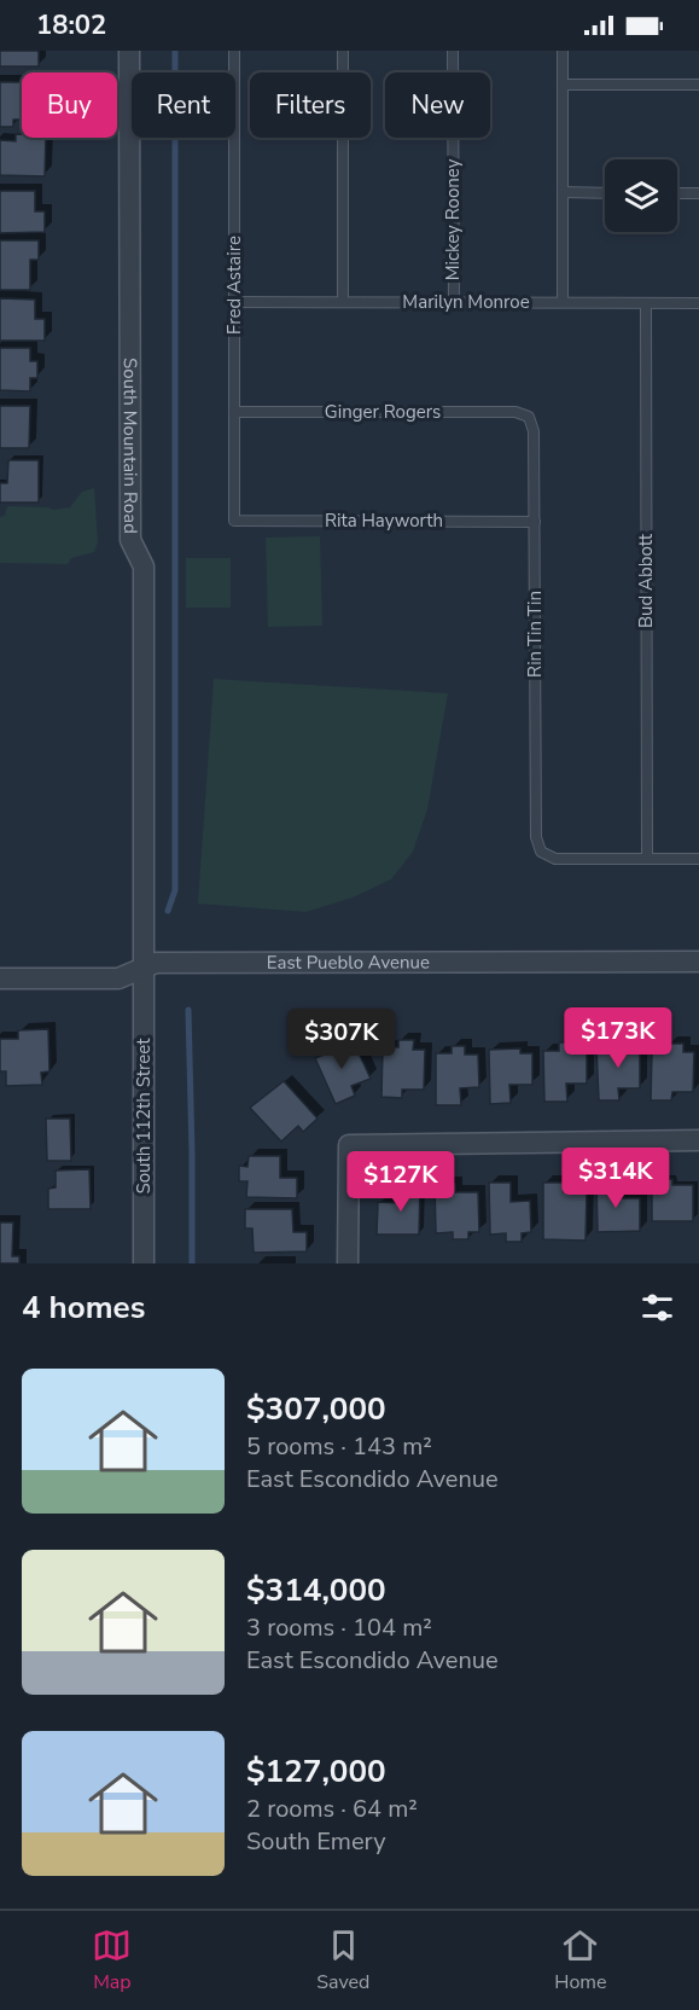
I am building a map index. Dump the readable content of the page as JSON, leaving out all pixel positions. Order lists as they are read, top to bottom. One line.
{"streets":{"street":["South Mountain Road","East Pueblo Avenue","South 112th Street"],"lane":["Mickey Rooney","Fred Astaire","Marilyn Monroe","Ginger Rogers","Rita Hayworth","Bud Abbott","Rin Tin Tin"]},"crossings":[["Mickey Rooney","Marilyn Monroe"],["Fred Astaire","Marilyn Monroe"],["Fred Astaire","Ginger Rogers"],["Fred Astaire","Rita Hayworth"],["Marilyn Monroe","Bud Abbott"],["Ginger Rogers","Rin Tin Tin"],["South Mountain Road","East Pueblo Avenue"],["South Mountain Road","South 112th Street"],["Rita Hayworth","Rin Tin Tin"],["Bud Abbott","Rin Tin Tin"],["East Pueblo Avenue","South 112th Street"]],"page":{"status":"18:02","chip":["Buy","Rent","Filters","New"],"price":["$173K","$307K","$314K","$127K"],"heading":"4 homes","list":[{"name":"$307,000","note":"5 rooms · 143 m² · East Escondido Avenue"},{"name":"$314,000","note":"3 rooms · 104 m² · East Escondido Avenue"},{"name":"$127,000","note":"2 rooms · 64 m² · South Emery"}],"tabs":["Map","Saved","Home"]}}
